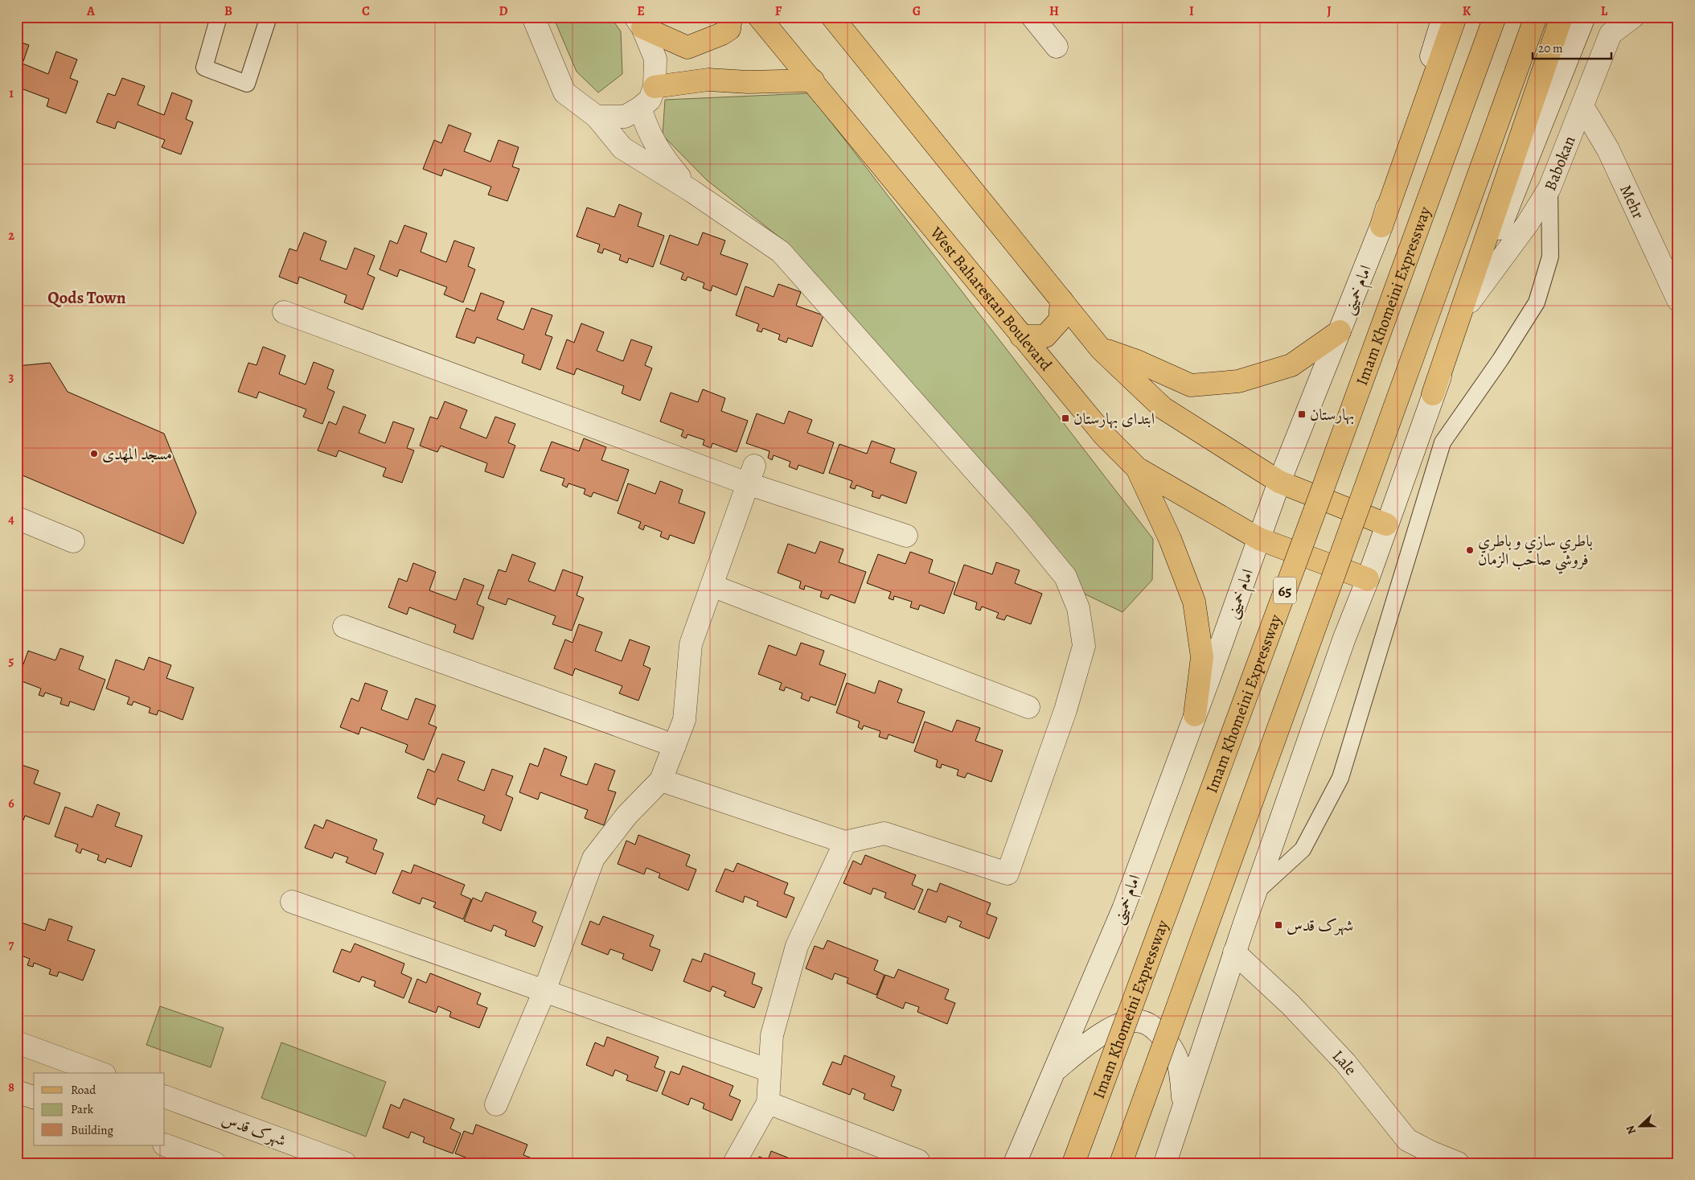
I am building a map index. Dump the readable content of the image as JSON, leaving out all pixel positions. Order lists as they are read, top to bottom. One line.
{"streets":{"main road":["Imam Khomeini Expressway","West Baharestan Boulevard","65"],"street":["Babokan","Mehr","امام خمینی","Lale","شهرک قدس"]},"crossings":[["Babokan","Mehr"],["امام خمینی","West Baharestan Boulevard"]],"districts":["Qods Town"],"places":{"transit":["بهارستان","ابتدای بهارستان","شهرک قدس"],"other":["مسجد المهدی","باطري سازي و باطري فروشي صاحب الزمان"]},"legend":["Road","Park","Building"],"scale_bar":"20 m","north":"left","grid":{"columns":["A","B","C","D","E","F","G","H","I","J","K","L"],"rows":["1","2","3","4","5","6","7","8"]}}
